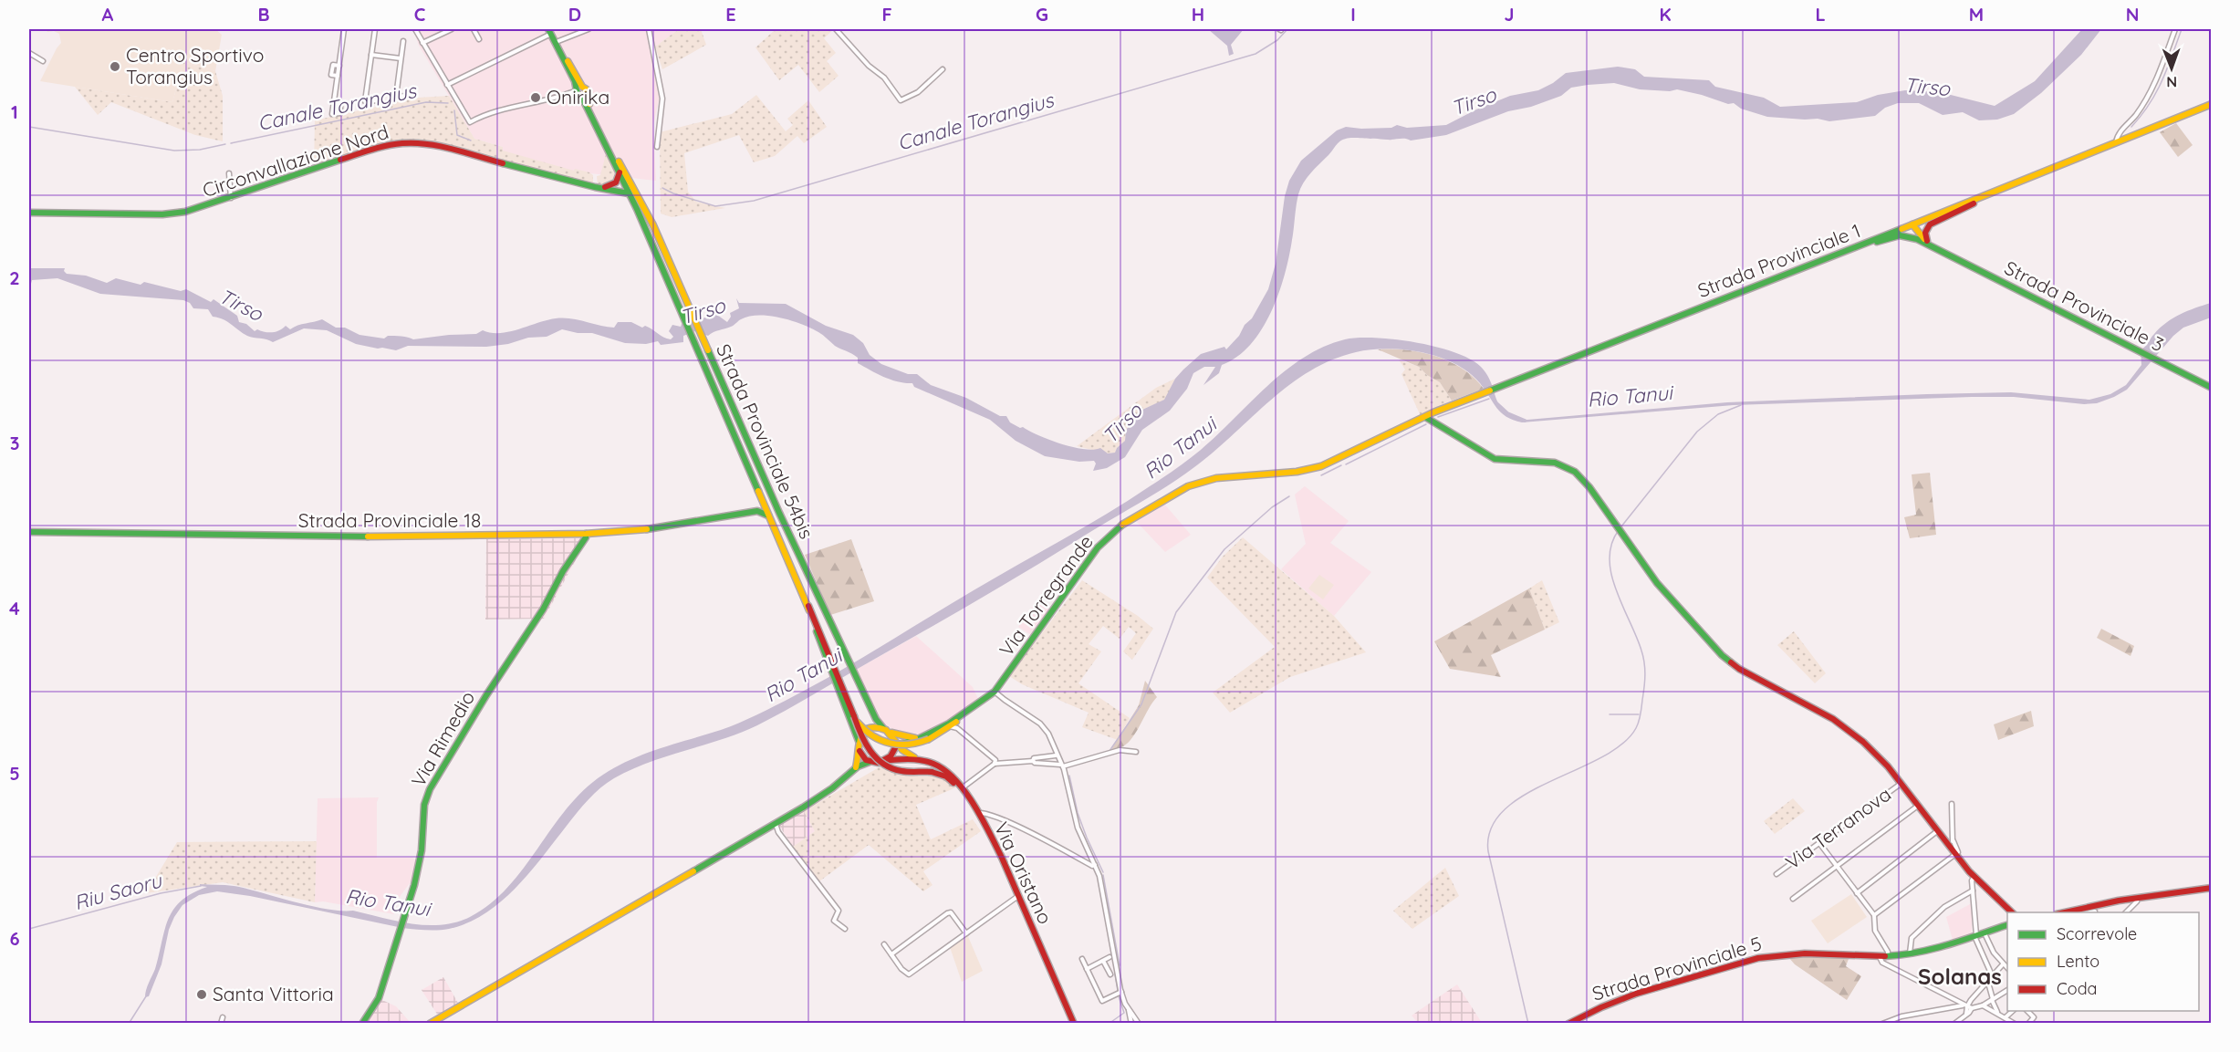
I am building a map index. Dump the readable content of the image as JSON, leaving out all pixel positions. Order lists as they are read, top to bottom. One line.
{"streets":{"main road":["Circonvallazione Nord","Strada Provinciale 1","Strada Provinciale 3","Strada Provinciale 54bis","Strada Provinciale 18","Via Torregrande","Via Rimedio","Via Oristano","Strada Provinciale 5"],"street":["Via Terranova"]},"crossings":[["Strada Provinciale 1","Via Torregrande"],["Strada Provinciale 54bis","Via Torregrande"],["Strada Provinciale 54bis","Via Oristano"],["Strada Provinciale 18","Via Rimedio"],["Via Torregrande","Via Oristano"]],"districts":["Solanas"],"water":["Tirso","Canale Torangius","Rio Tanui","Riu Saoru"],"places":["Centro Sportivo Torangius","Onirika","Santa Vittoria"],"legend":["Scorrevole","Lento","Coda"],"north":"bottom","grid":{"columns":["A","B","C","D","E","F","G","H","I","J","K","L","M","N"],"rows":["1","2","3","4","5","6"]}}
